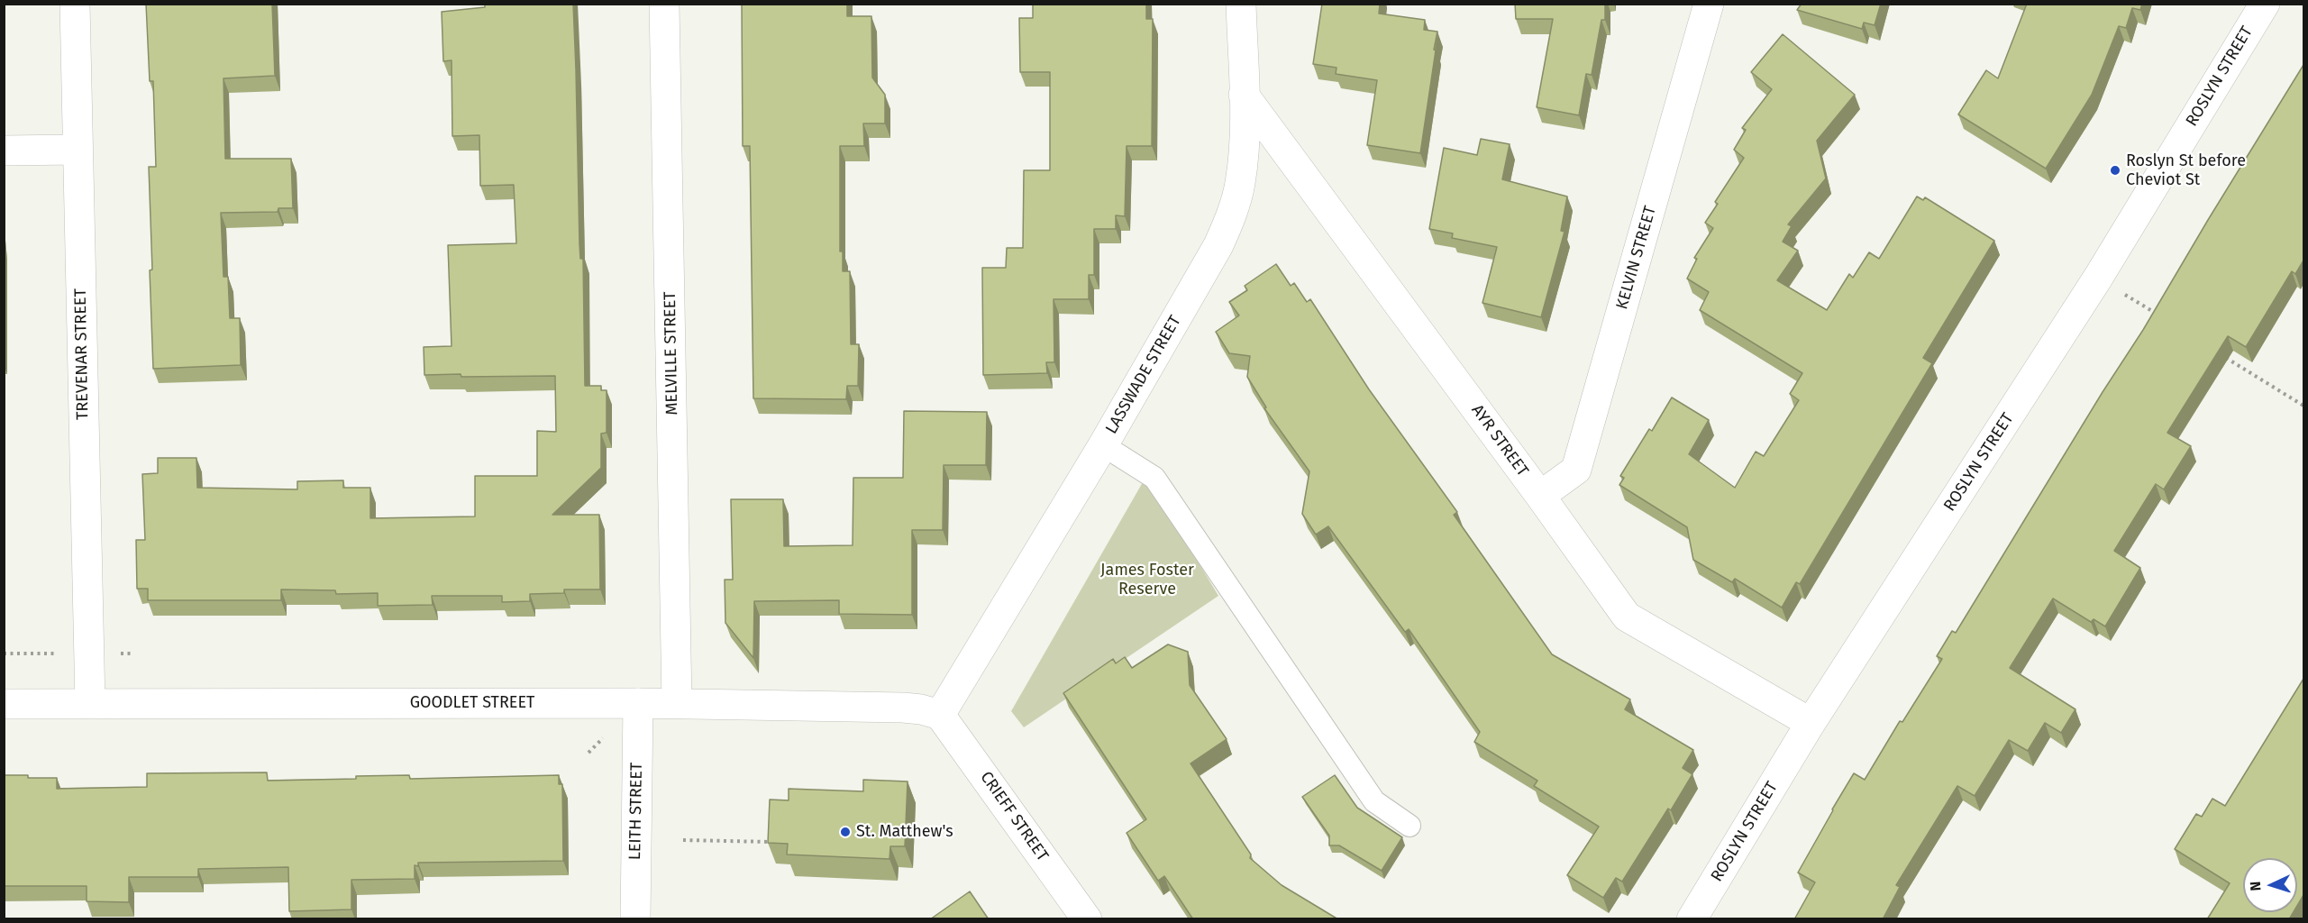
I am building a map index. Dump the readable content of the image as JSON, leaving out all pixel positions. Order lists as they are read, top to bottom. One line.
{"streets":{"street":["ROSLYN STREET","KELVIN STREET","MELVILLE STREET","TREVENAR STREET","LASSWADE STREET","AYR STREET","GOODLET STREET","LEITH STREET","CRIEFF STREET"]},"crossings":[["ROSLYN STREET","AYR STREET"],["KELVIN STREET","AYR STREET"],["MELVILLE STREET","GOODLET STREET"],["TREVENAR STREET","GOODLET STREET"],["LASSWADE STREET","AYR STREET"],["LASSWADE STREET","GOODLET STREET"],["LASSWADE STREET","CRIEFF STREET"],["GOODLET STREET","LEITH STREET"],["GOODLET STREET","CRIEFF STREET"]],"parks":["James Foster Reserve"],"places":["Roslyn St before Cheviot St","St. Matthew's"],"north":"left"}
